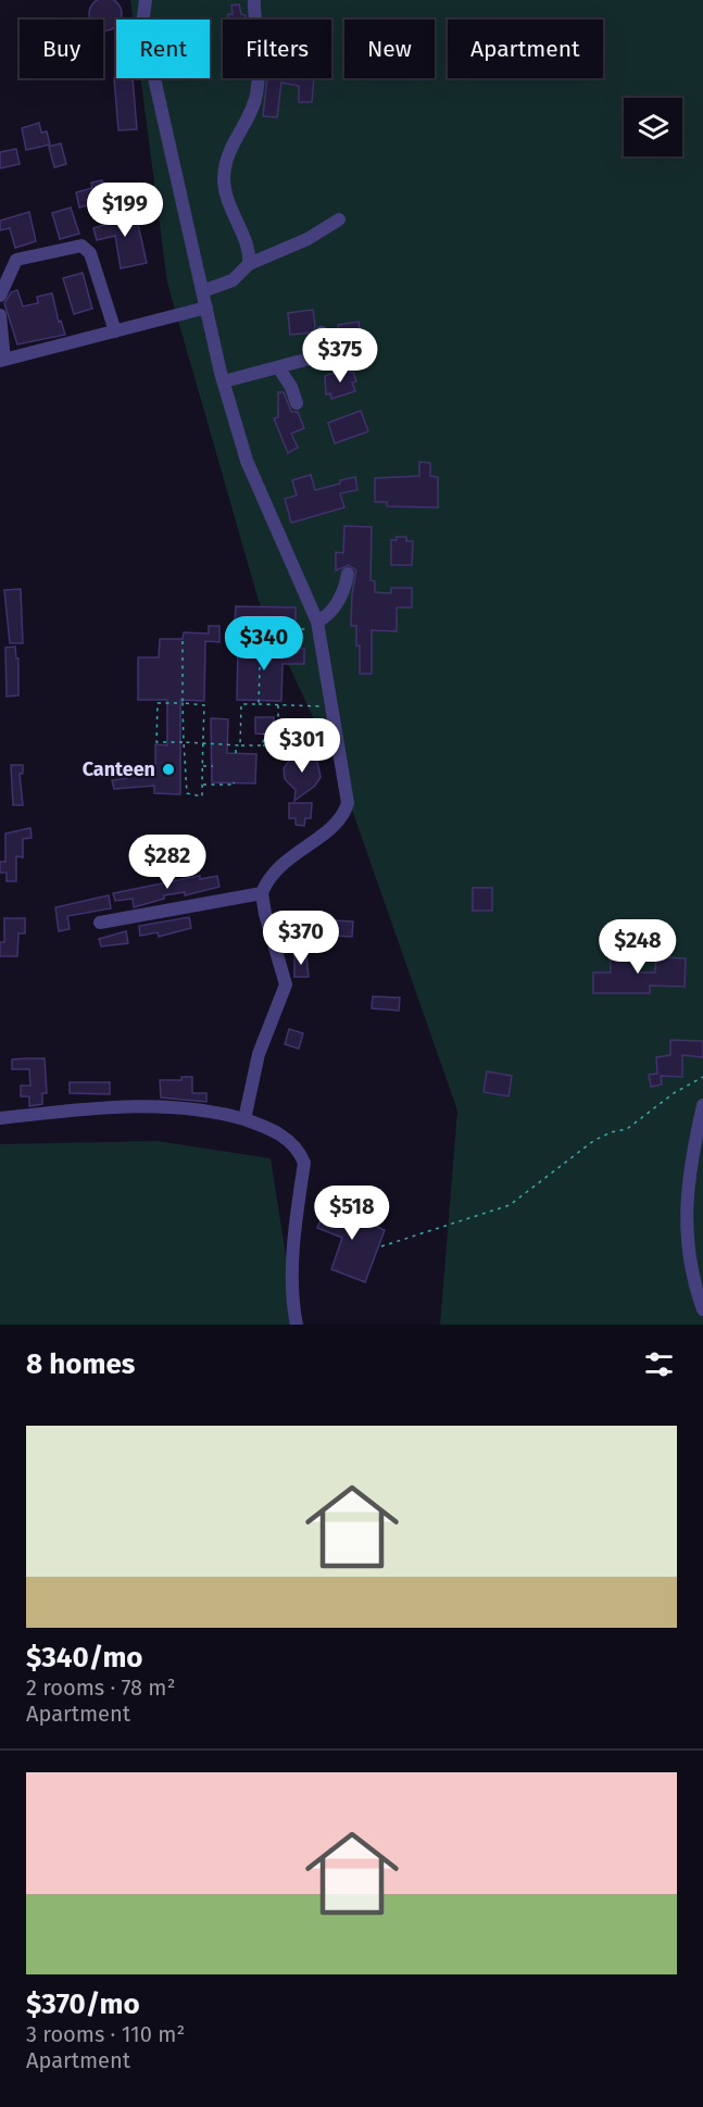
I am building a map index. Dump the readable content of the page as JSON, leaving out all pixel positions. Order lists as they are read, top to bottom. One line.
{"places":["Canteen"],"page":{"chip":["Buy","Rent","Filters","New","Apartment"],"price":["$199","$375","$340","$301","$282","$370","$248","$518"],"heading":"8 homes","list":[{"name":"$340/mo","note":"2 rooms · 78 m² · Apartment"},{"name":"$370/mo","note":"3 rooms · 110 m² · Apartment"}]}}
